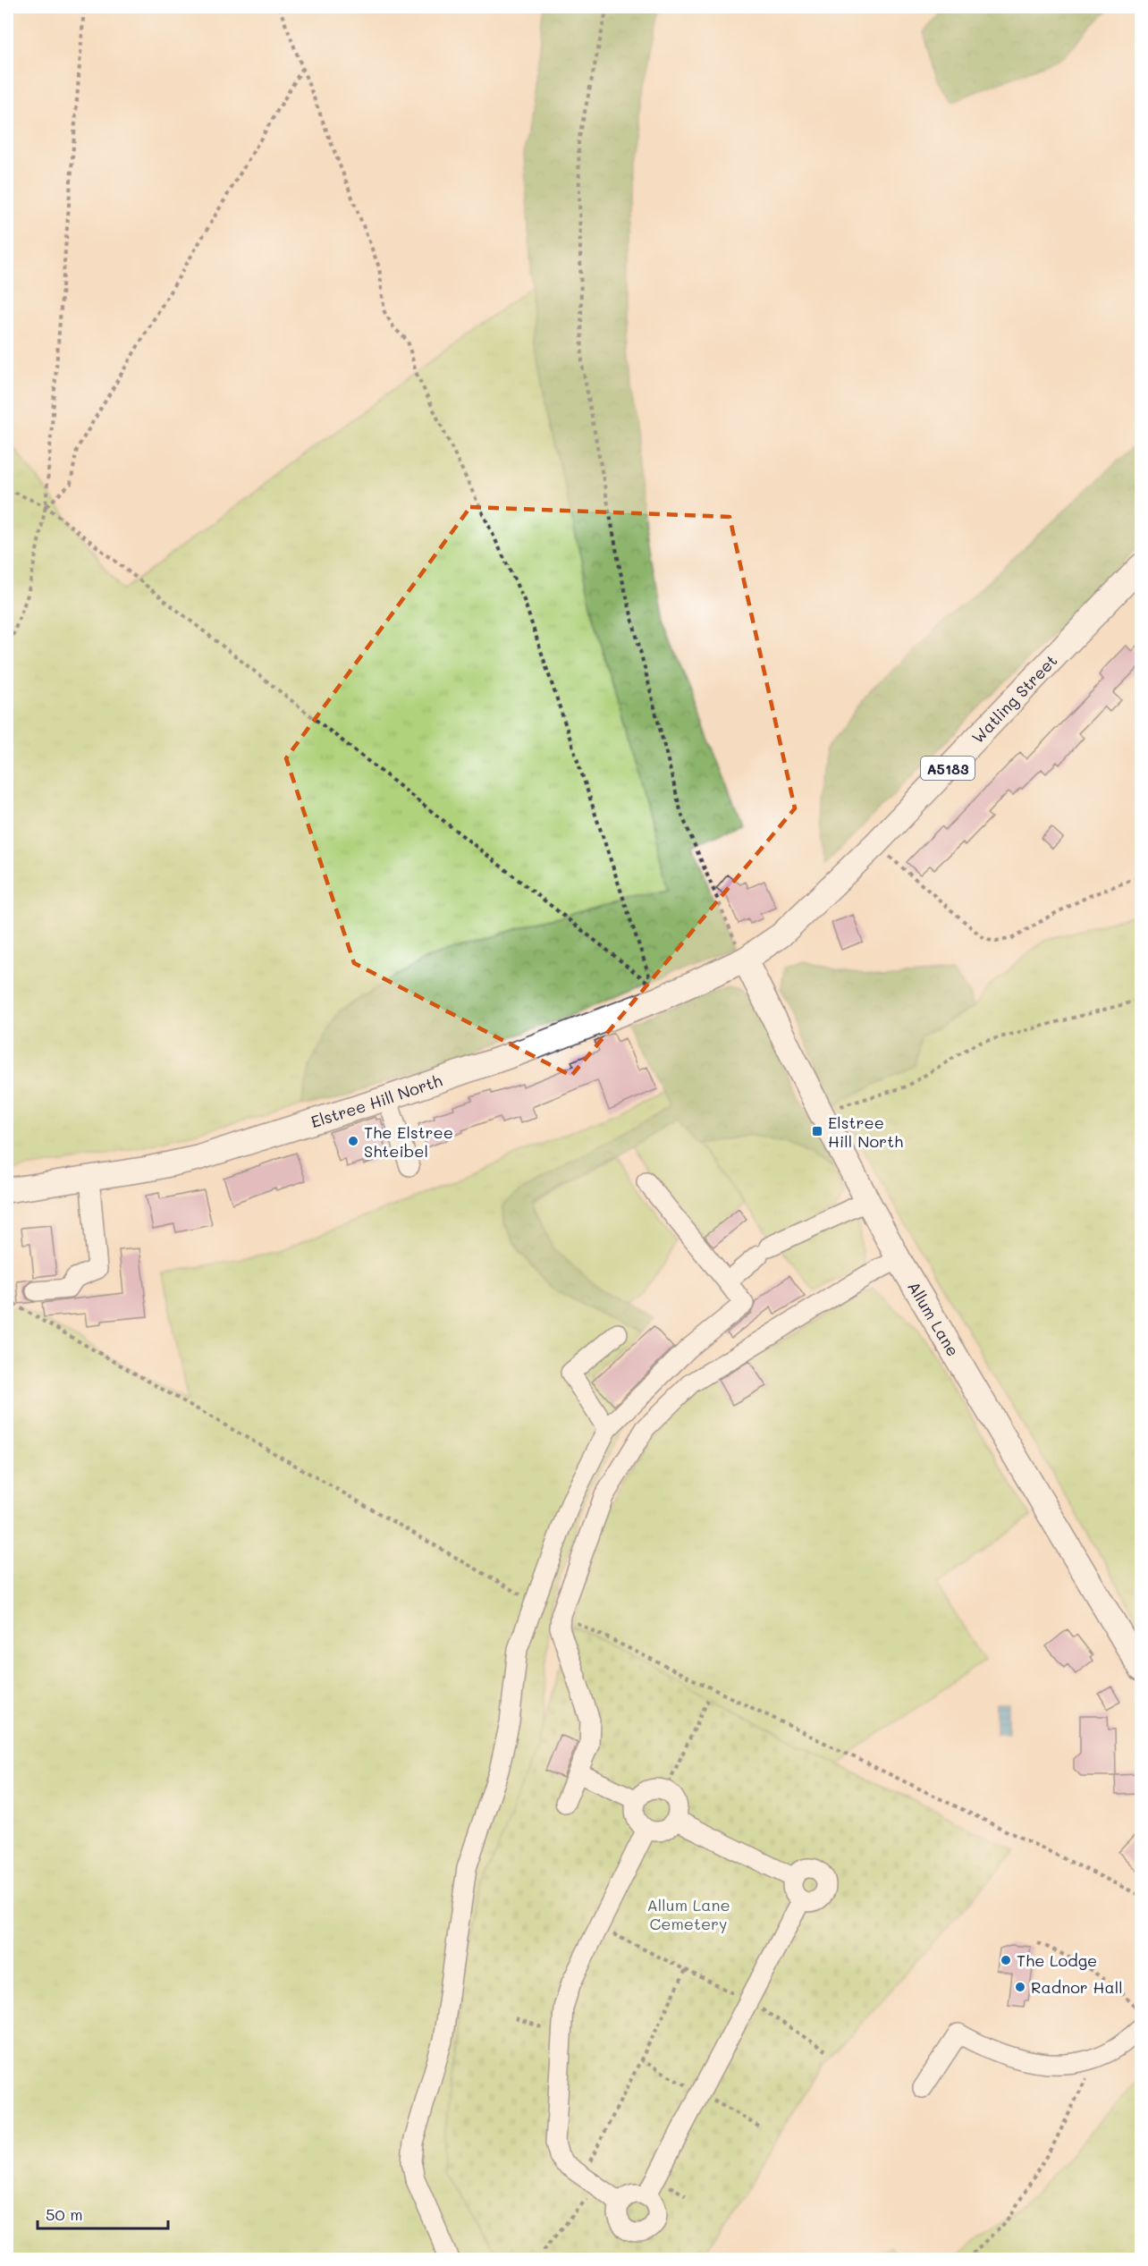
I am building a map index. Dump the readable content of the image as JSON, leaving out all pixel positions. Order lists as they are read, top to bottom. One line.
{"streets":{"main road":["Watling Street","A5183","Elstree Hill North","Allum Lane"]},"crossings":[["Watling Street","Elstree Hill North"],["Watling Street","Allum Lane"],["Elstree Hill North","Allum Lane"]],"parks":["Allum Lane Cemetery"],"places":{"transit":["Elstree Hill North"],"other":["The Elstree Shteibel","The Lodge","Radnor Hall"]},"scale_bar":"50 m"}
